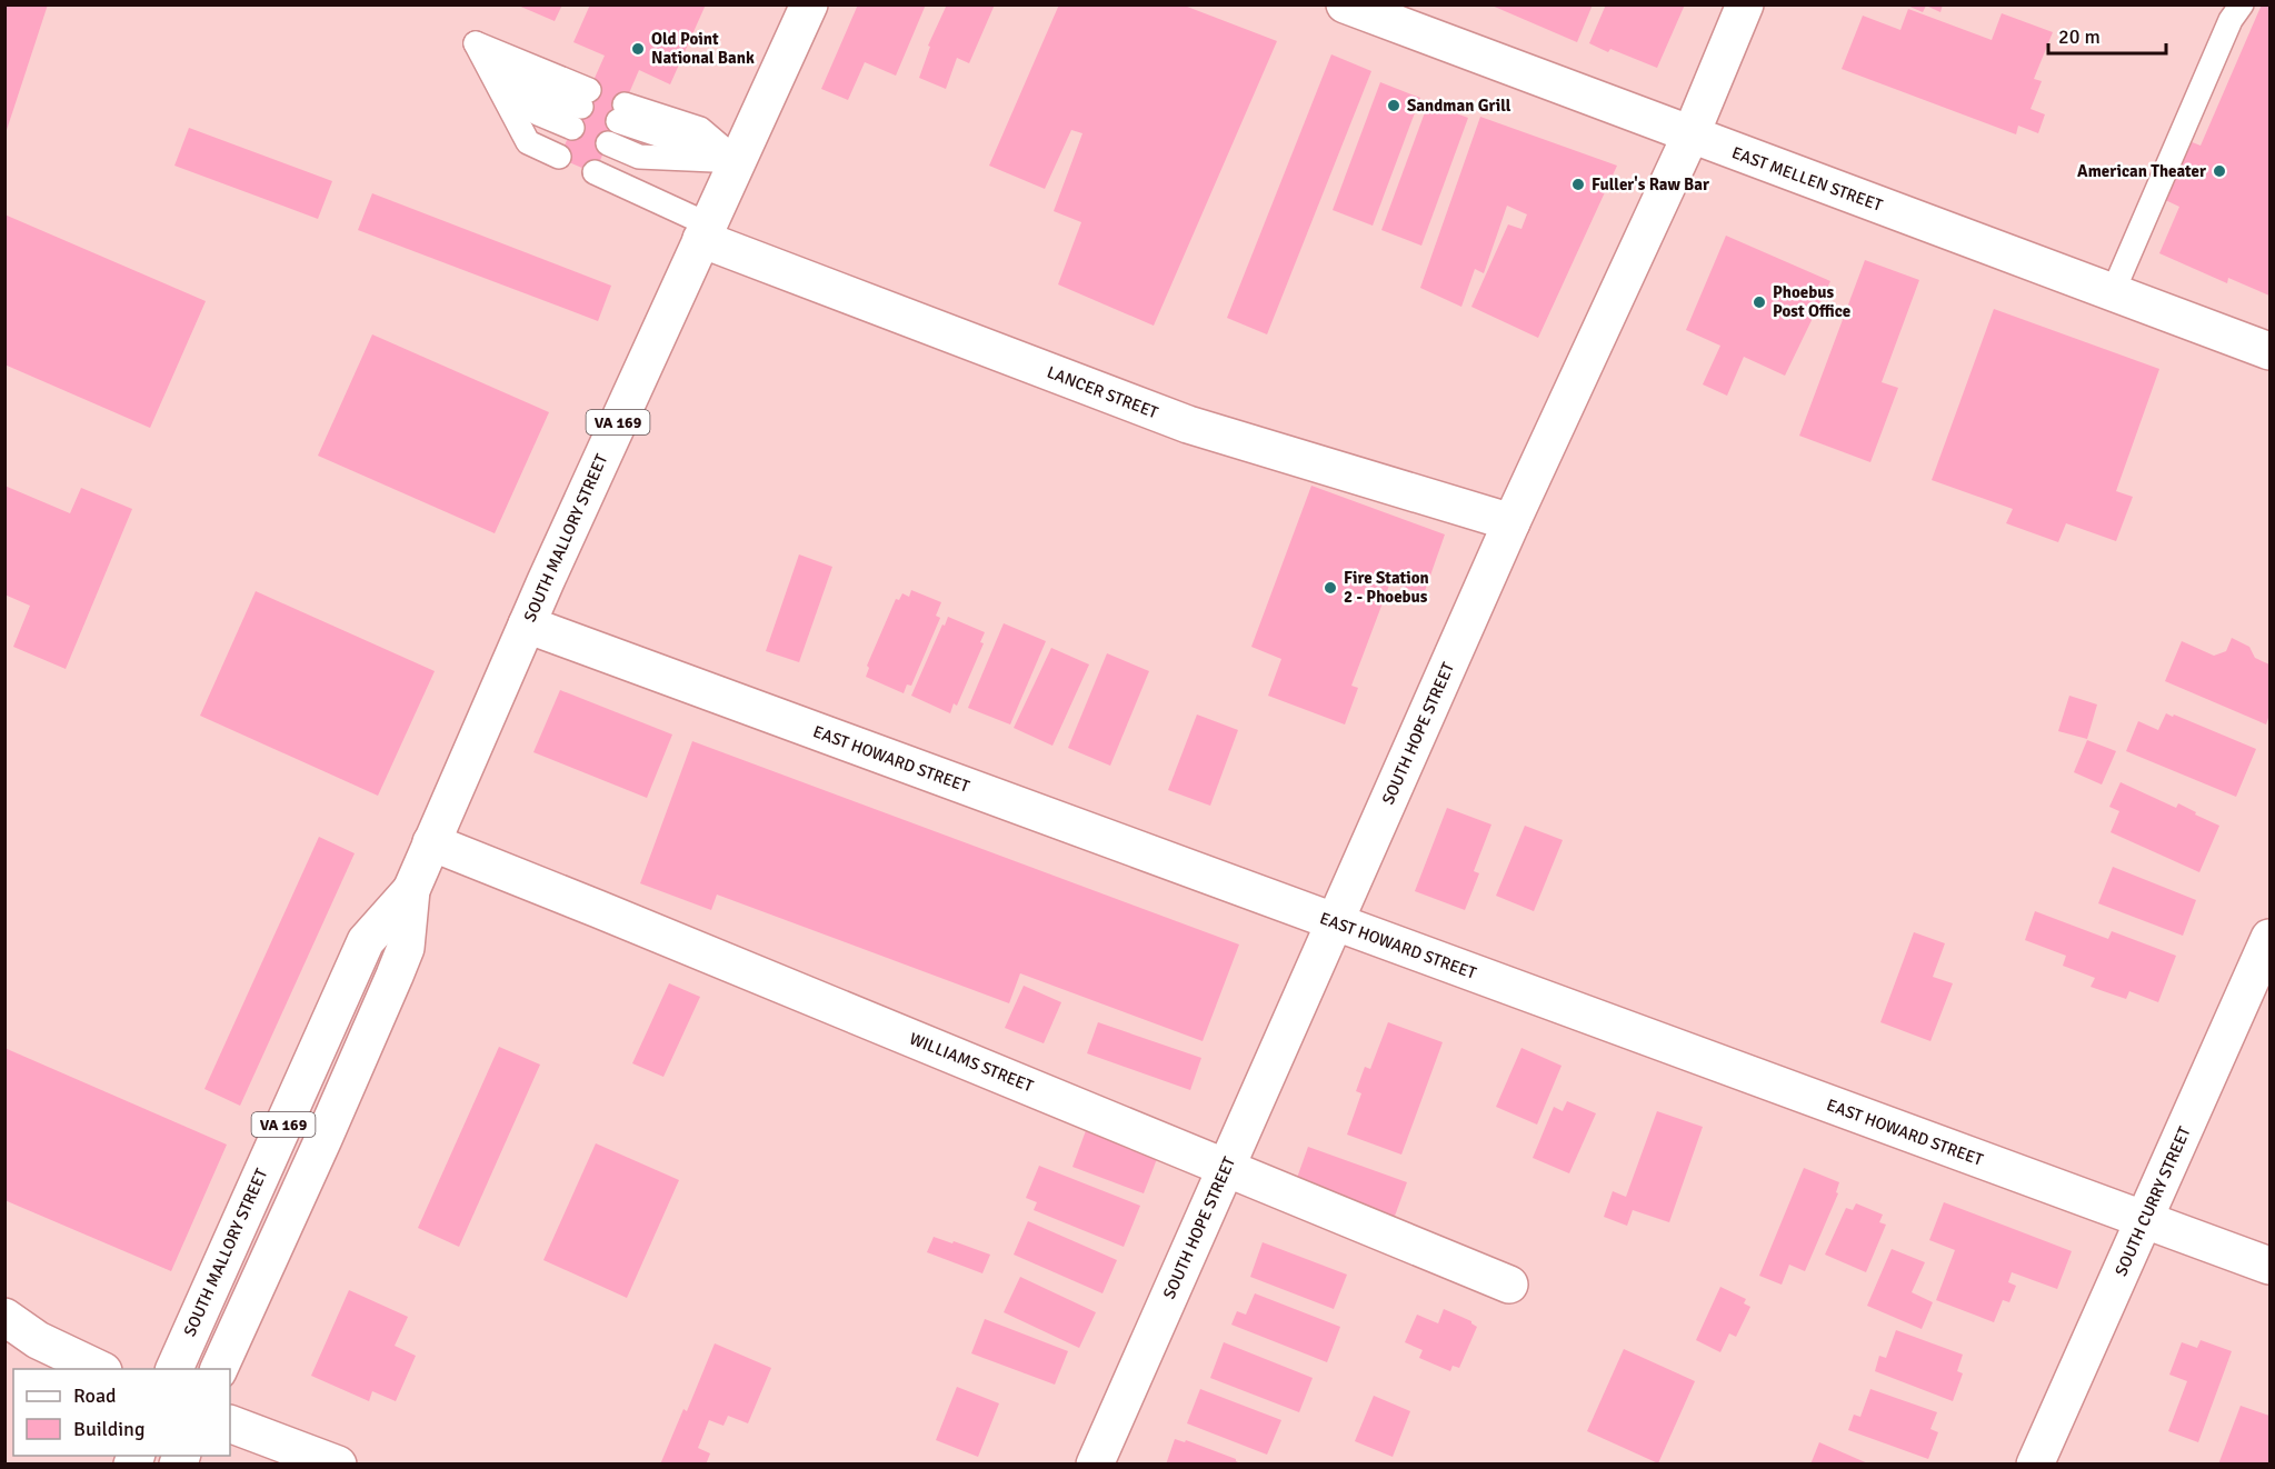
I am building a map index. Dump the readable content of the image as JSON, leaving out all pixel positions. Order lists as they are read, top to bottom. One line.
{"streets":{"street":["EAST MELLEN STREET","LANCER STREET","VA 169","SOUTH MALLORY STREET","SOUTH HOPE STREET","EAST HOWARD STREET","WILLIAMS STREET","SOUTH CURRY STREET"]},"crossings":[["EAST MELLEN STREET","SOUTH HOPE STREET"],["LANCER STREET","SOUTH MALLORY STREET"],["LANCER STREET","SOUTH HOPE STREET"],["SOUTH MALLORY STREET","EAST HOWARD STREET"],["SOUTH MALLORY STREET","WILLIAMS STREET"],["SOUTH HOPE STREET","EAST HOWARD STREET"],["SOUTH HOPE STREET","WILLIAMS STREET"],["EAST HOWARD STREET","SOUTH CURRY STREET"]],"places":["Old Point National Bank","Sandman Grill","American Theater","Fuller's Raw Bar","Phoebus Post Office","Fire Station 2 - Phoebus"],"legend":["Road","Building"],"scale_bar":"20 m"}
